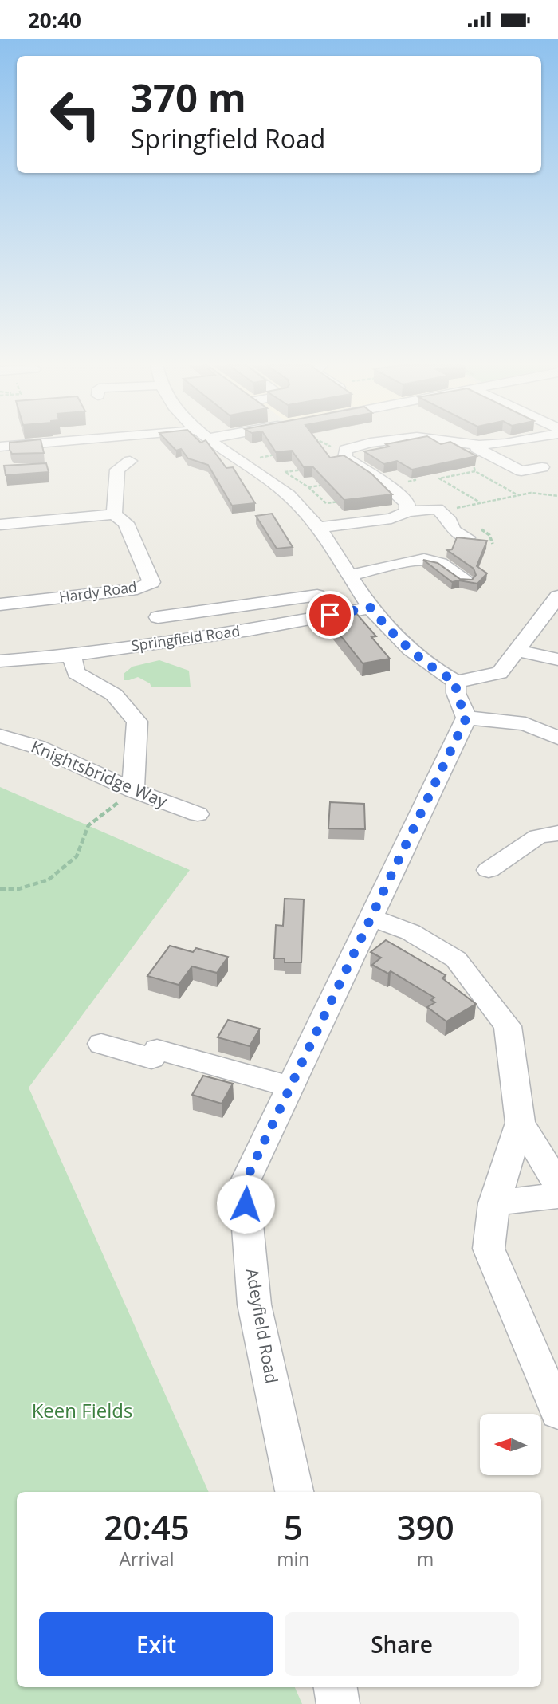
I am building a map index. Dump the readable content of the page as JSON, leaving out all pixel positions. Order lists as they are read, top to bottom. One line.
{"streets":{"street":["Hardy Road","Springfield Road","Knightsbridge Way","Adeyfield Road"]},"parks":["Keen Fields"],"north":"left","page":{"status":"20:40","turn":["370 m","Springfield Road"],"eta":["20:45","Arrival","5","min","390","m"],"buttons":["Exit","Share"]}}
